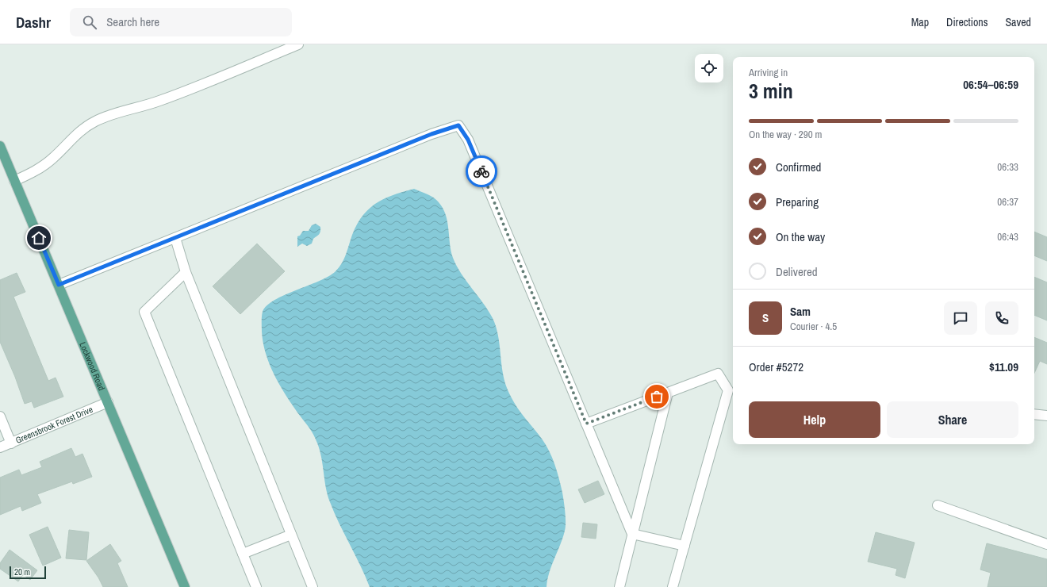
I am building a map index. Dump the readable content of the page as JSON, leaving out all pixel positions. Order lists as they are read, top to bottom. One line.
{"streets":{"main road":["Lockwood Road"],"street":["Greensbrook Forest Drive"]},"crossings":[["Lockwood Road","Greensbrook Forest Drive"]],"scale_bar":"20 m","page":{"header":"Dashr","search":"Search here","nav":["Map","Directions","Saved"],"heading":["3 min","Arriving in","06:54–06:59"],"panel":["Sam","Courier · 4.5","Order #5272","$11.09"],"bar":"On the way · 290 m","list":[["Confirmed","06:33"],["Preparing","06:37"],["On the way","06:43"],"Delivered"],"round":"S","buttons":["Help","Share"],"scale":"20 m"}}
